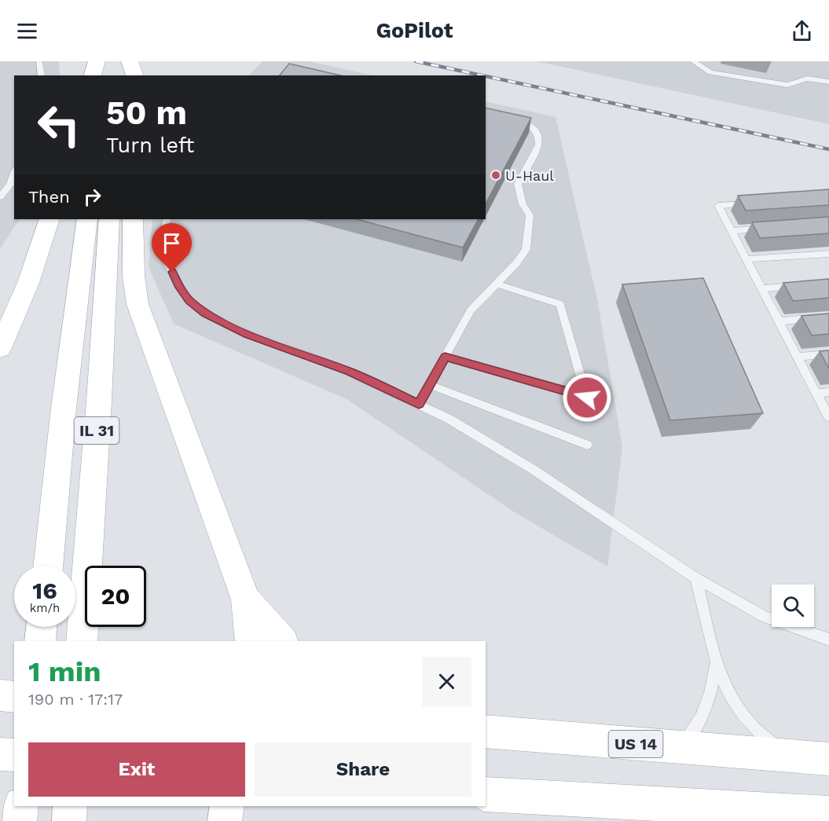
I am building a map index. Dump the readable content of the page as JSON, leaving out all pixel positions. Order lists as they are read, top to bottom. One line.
{"streets":{"main road":["IL 31","US 14"]},"places":["U-Haul"],"page":{"header":"GoPilot","turn":["50 m","Turn left"],"then":"Then","speed":"16 km/h","limit":"20","heading":["1 min","190 m · 17:17"],"buttons":["Exit","Share"]}}
